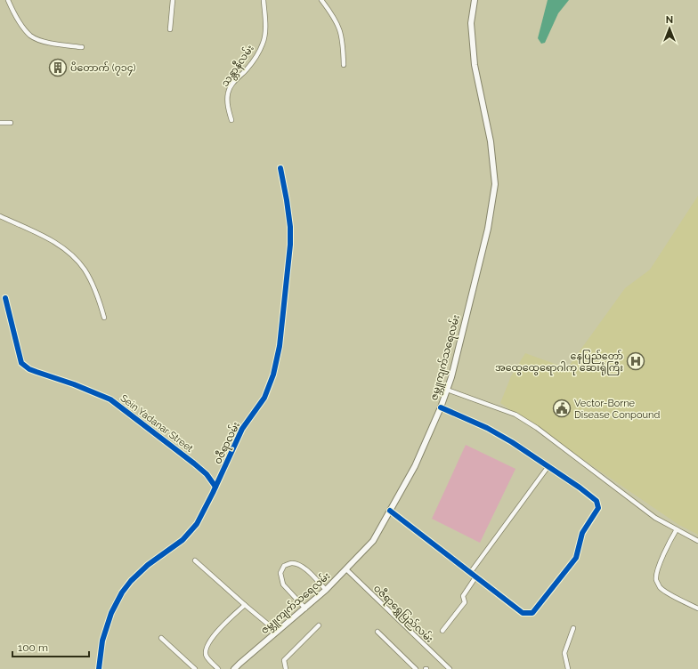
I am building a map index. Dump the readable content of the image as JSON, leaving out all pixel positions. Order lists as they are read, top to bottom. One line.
{"streets":{"main road":["ဇမ္ဘူကျက်သရေလမ်း"],"street":["သန္တာနီလမ်း","Sein Yadanar Street","ဝဇီရာလမ်း","ဝဇီရာရွှေပြည်လမ်း"]},"crossings":[["ဇမ္ဘူကျက်သရေလမ်း","ဝဇီရာရွှေပြည်လမ်း"],["Sein Yadanar Street","ဝဇီရာလမ်း"]],"places":{"building":["ပိတောက် (၇၁၄)"],"hospital":["နေပြည်တော် အထွေထွေရောဂါကု ဆေးရုံကြီး"],"public building":["Vector-Borne Disease Conpound"]},"scale_bar":"100 m","north":"top"}
